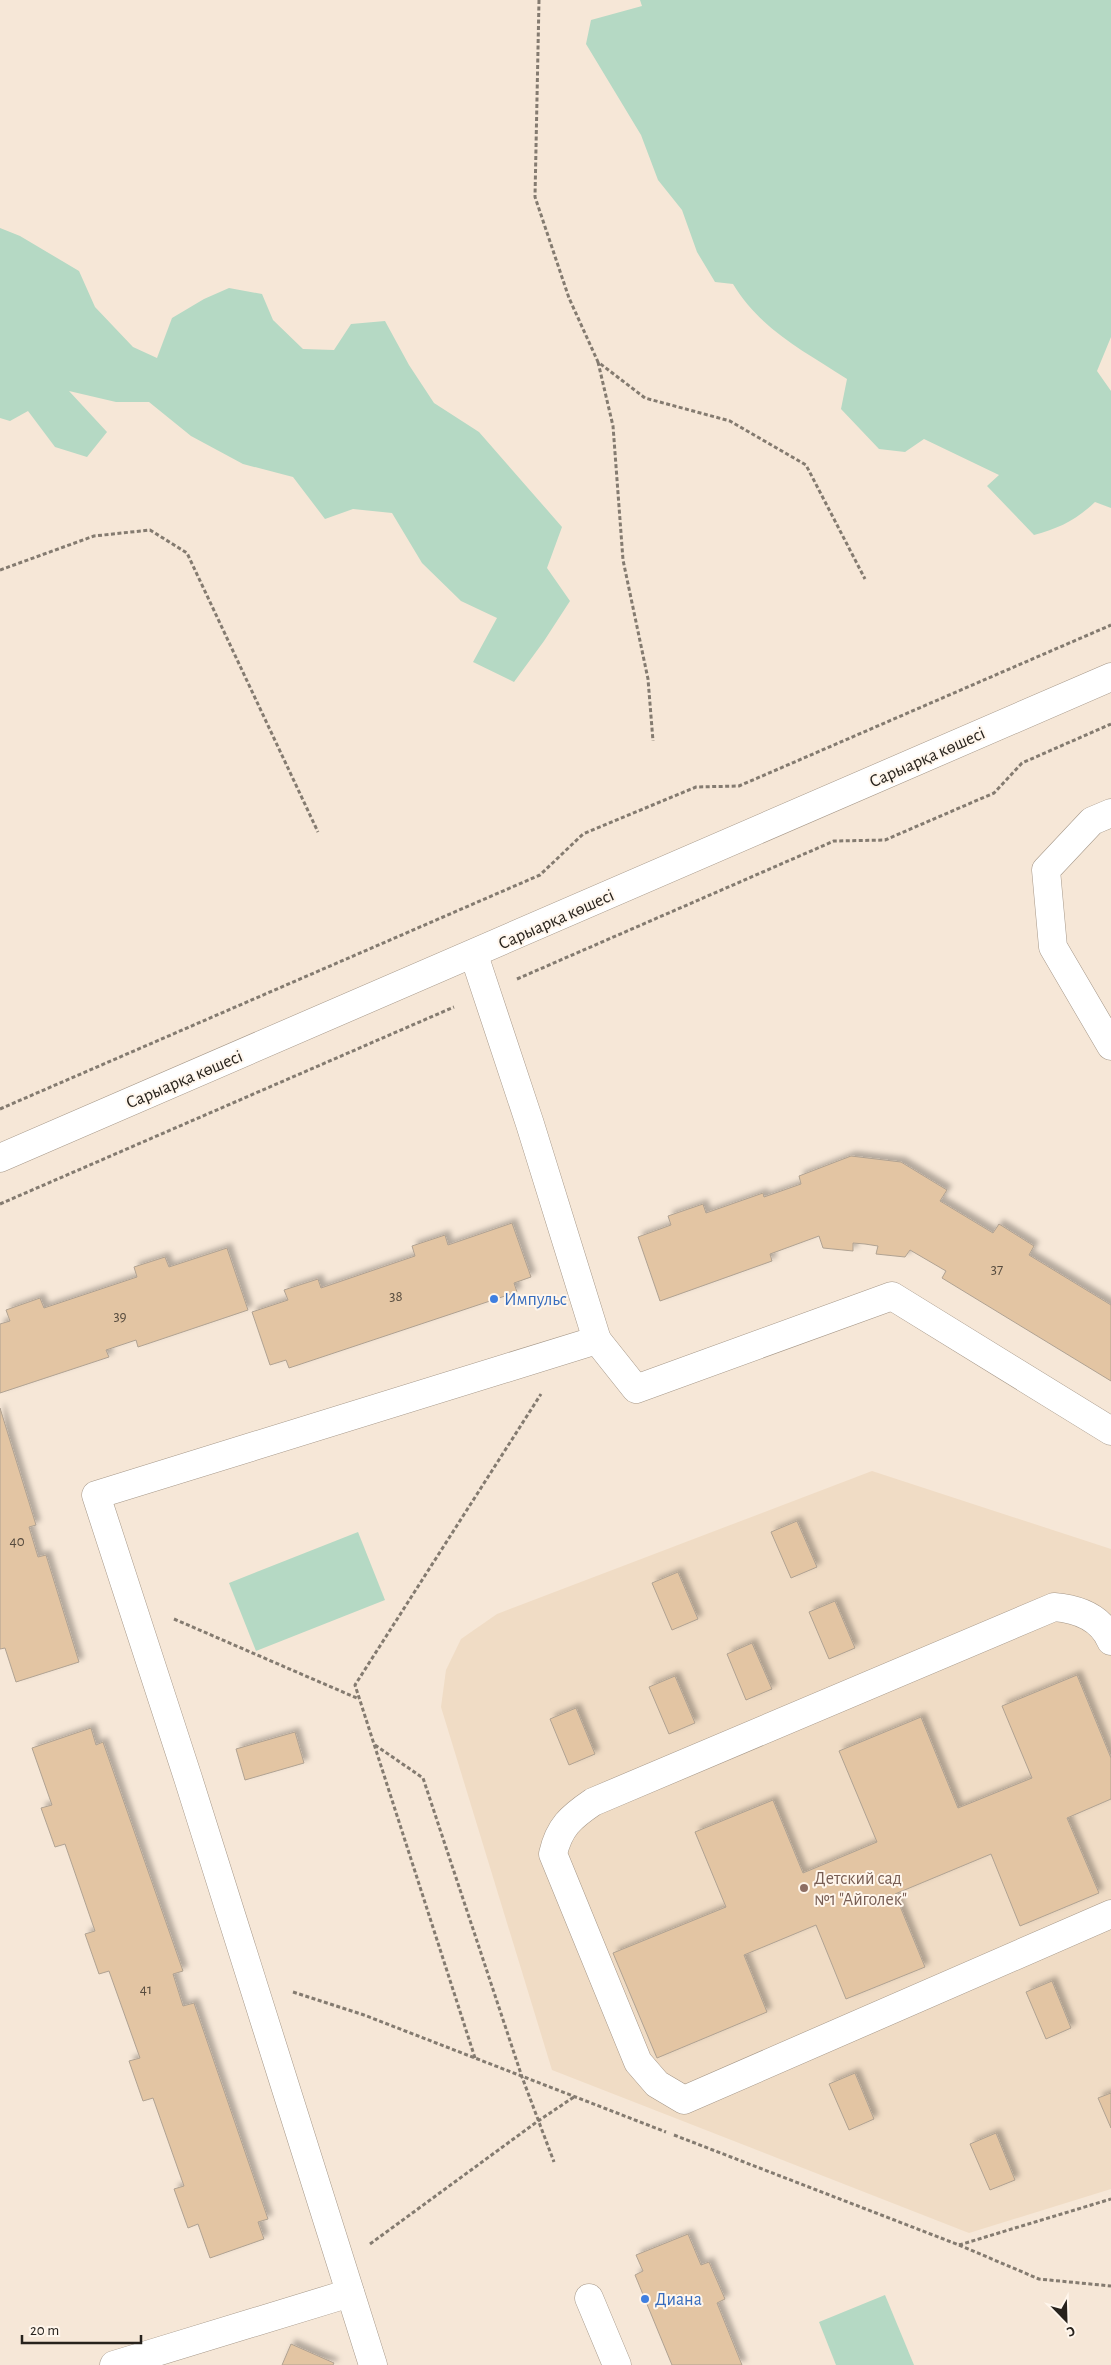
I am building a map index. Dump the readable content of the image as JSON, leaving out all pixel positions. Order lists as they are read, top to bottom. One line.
{"streets":{"street":["Сарыарқа көшесі"]},"places":["Импульс","Детский сад №1 \"Айголек\"","Диана"],"house_numbers":["37","38","39","40","41"],"scale_bar":"20 m","north":"bottom right"}
